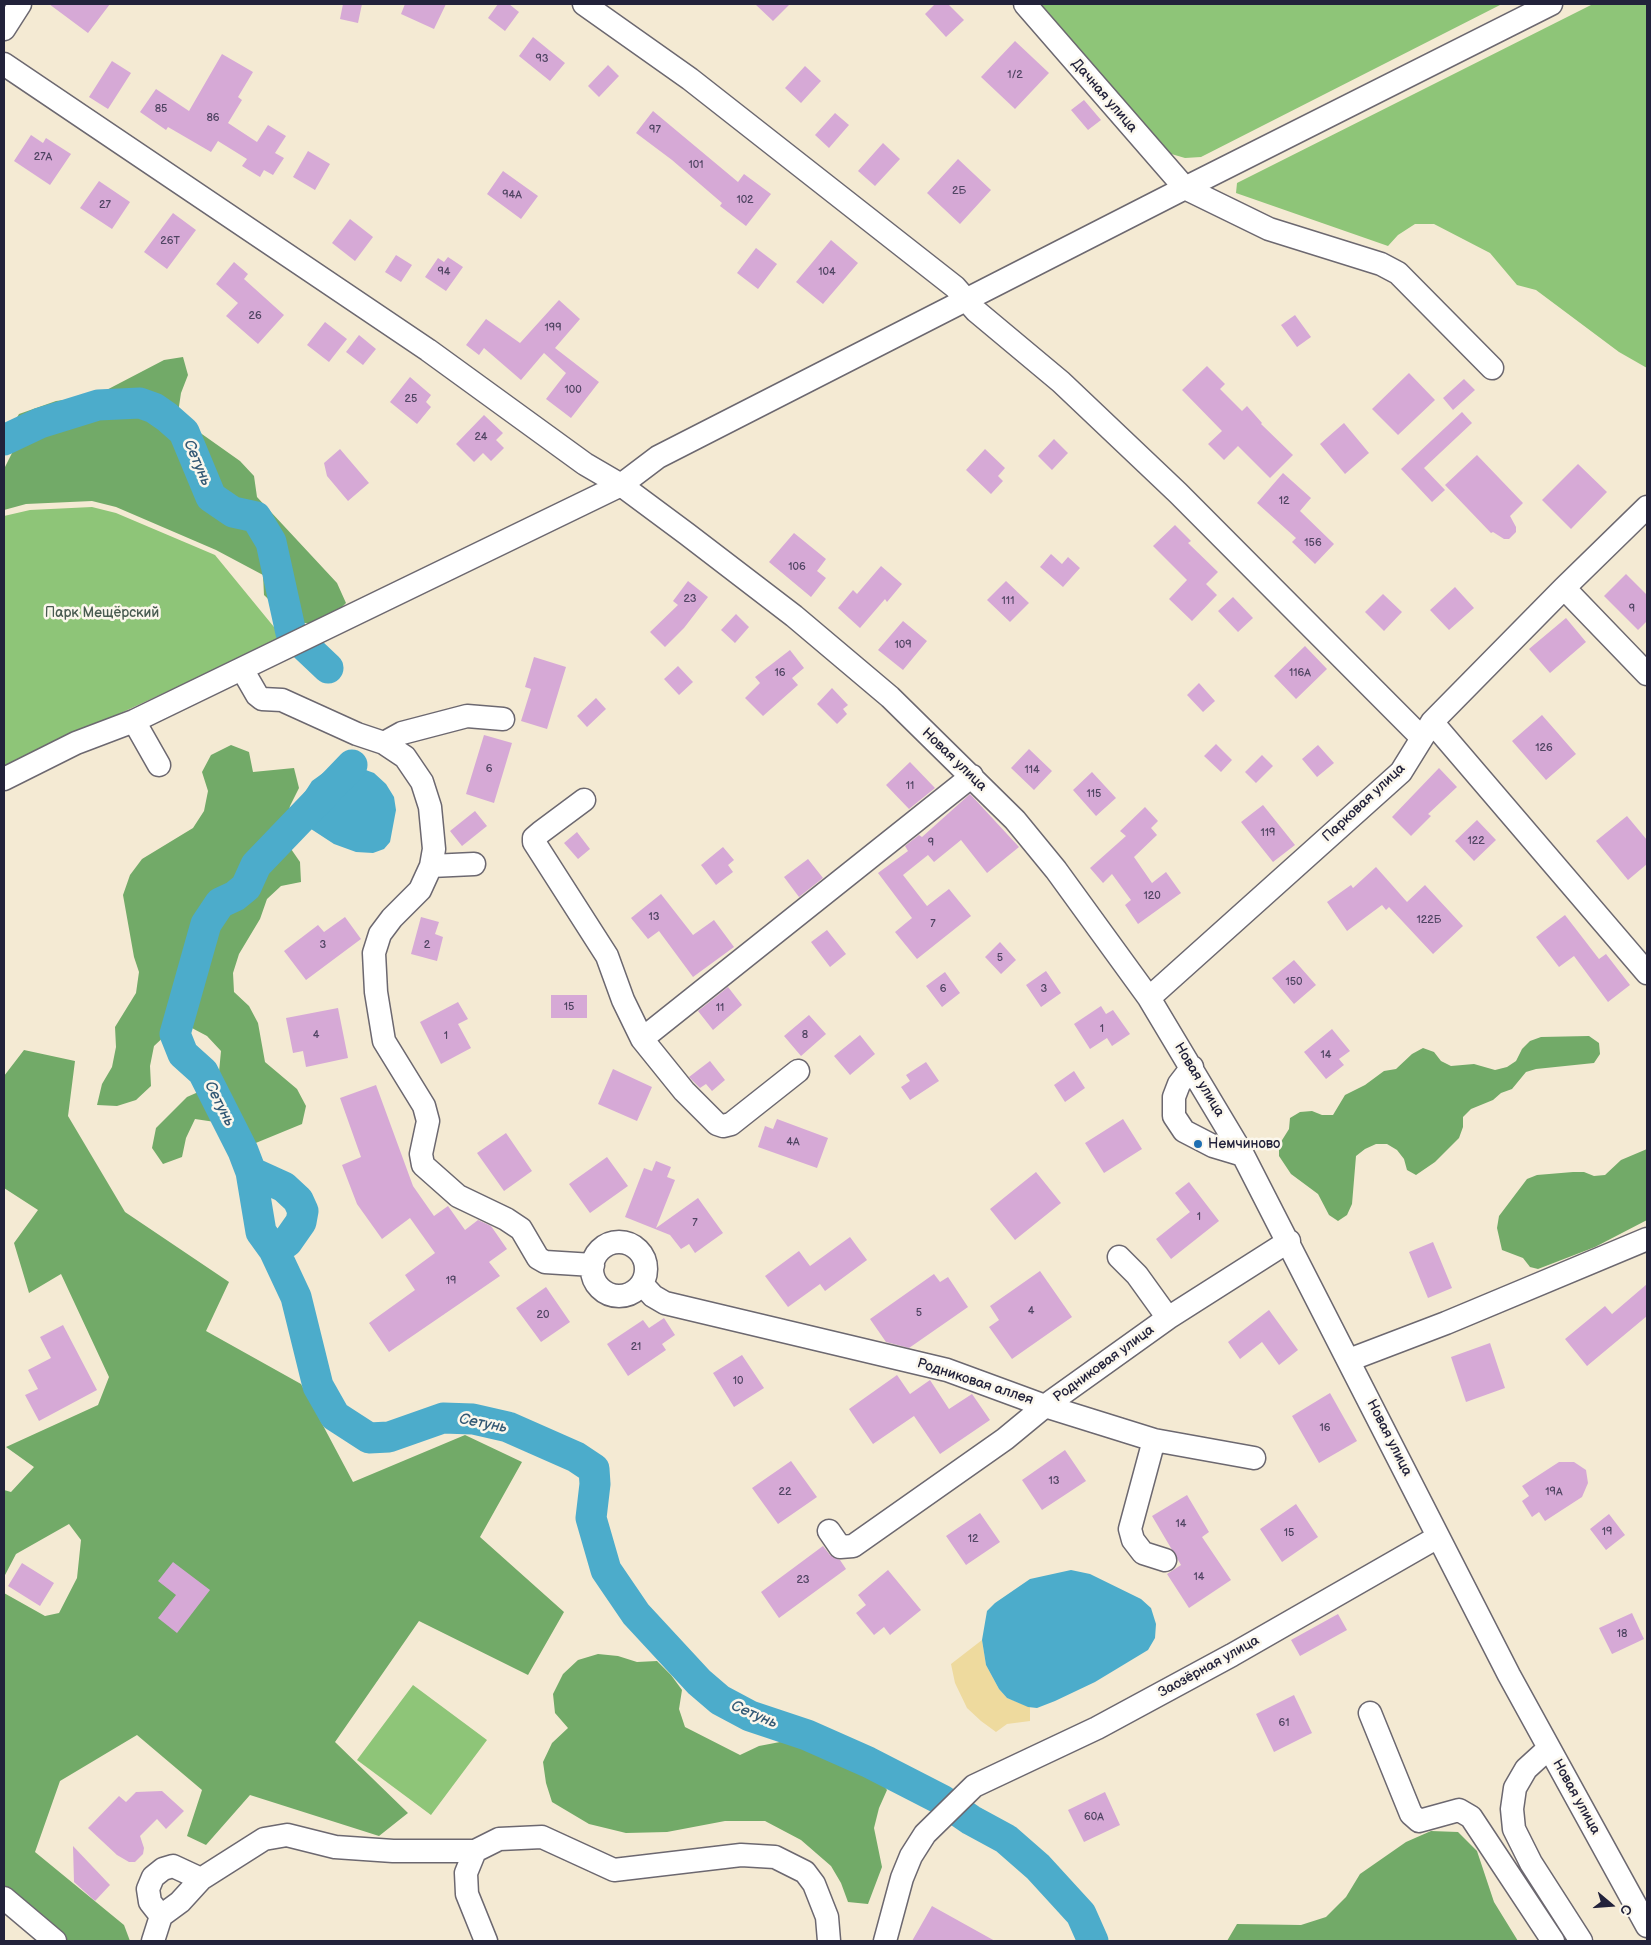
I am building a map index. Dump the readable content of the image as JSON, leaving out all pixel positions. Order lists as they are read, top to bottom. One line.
{"streets":{"street":["Дачная улица","Новая улица","Парковая улица","Родниковая улица","Родниковая аллея","Заозёрная улица"]},"crossings":[["Новая улица","Парковая улица"],["Новая улица","Родниковая улица"],["Новая улица","Заозёрная улица"],["Родниковая улица","Родниковая аллея"]],"water":["Сетунь"],"parks":["Парк Мещёрский"],"places":["Немчиново"],"house_numbers":["93","1/2","85","86","97","27А","101","2Б","94А","102","27","26Т","94","104","26","199","100","25","24","12","156","106","23","111","9","109","16","116А","126","6","114","11","115","119","122","9","120","13","122Б","7","3","2","5","150","6","3","15","11","1","4","8","1","14","4А","1","7","19","4","5","20","21","10","16","13","22","19А","14","19","15","12","14","23","18","61","60А"],"north":"right"}
